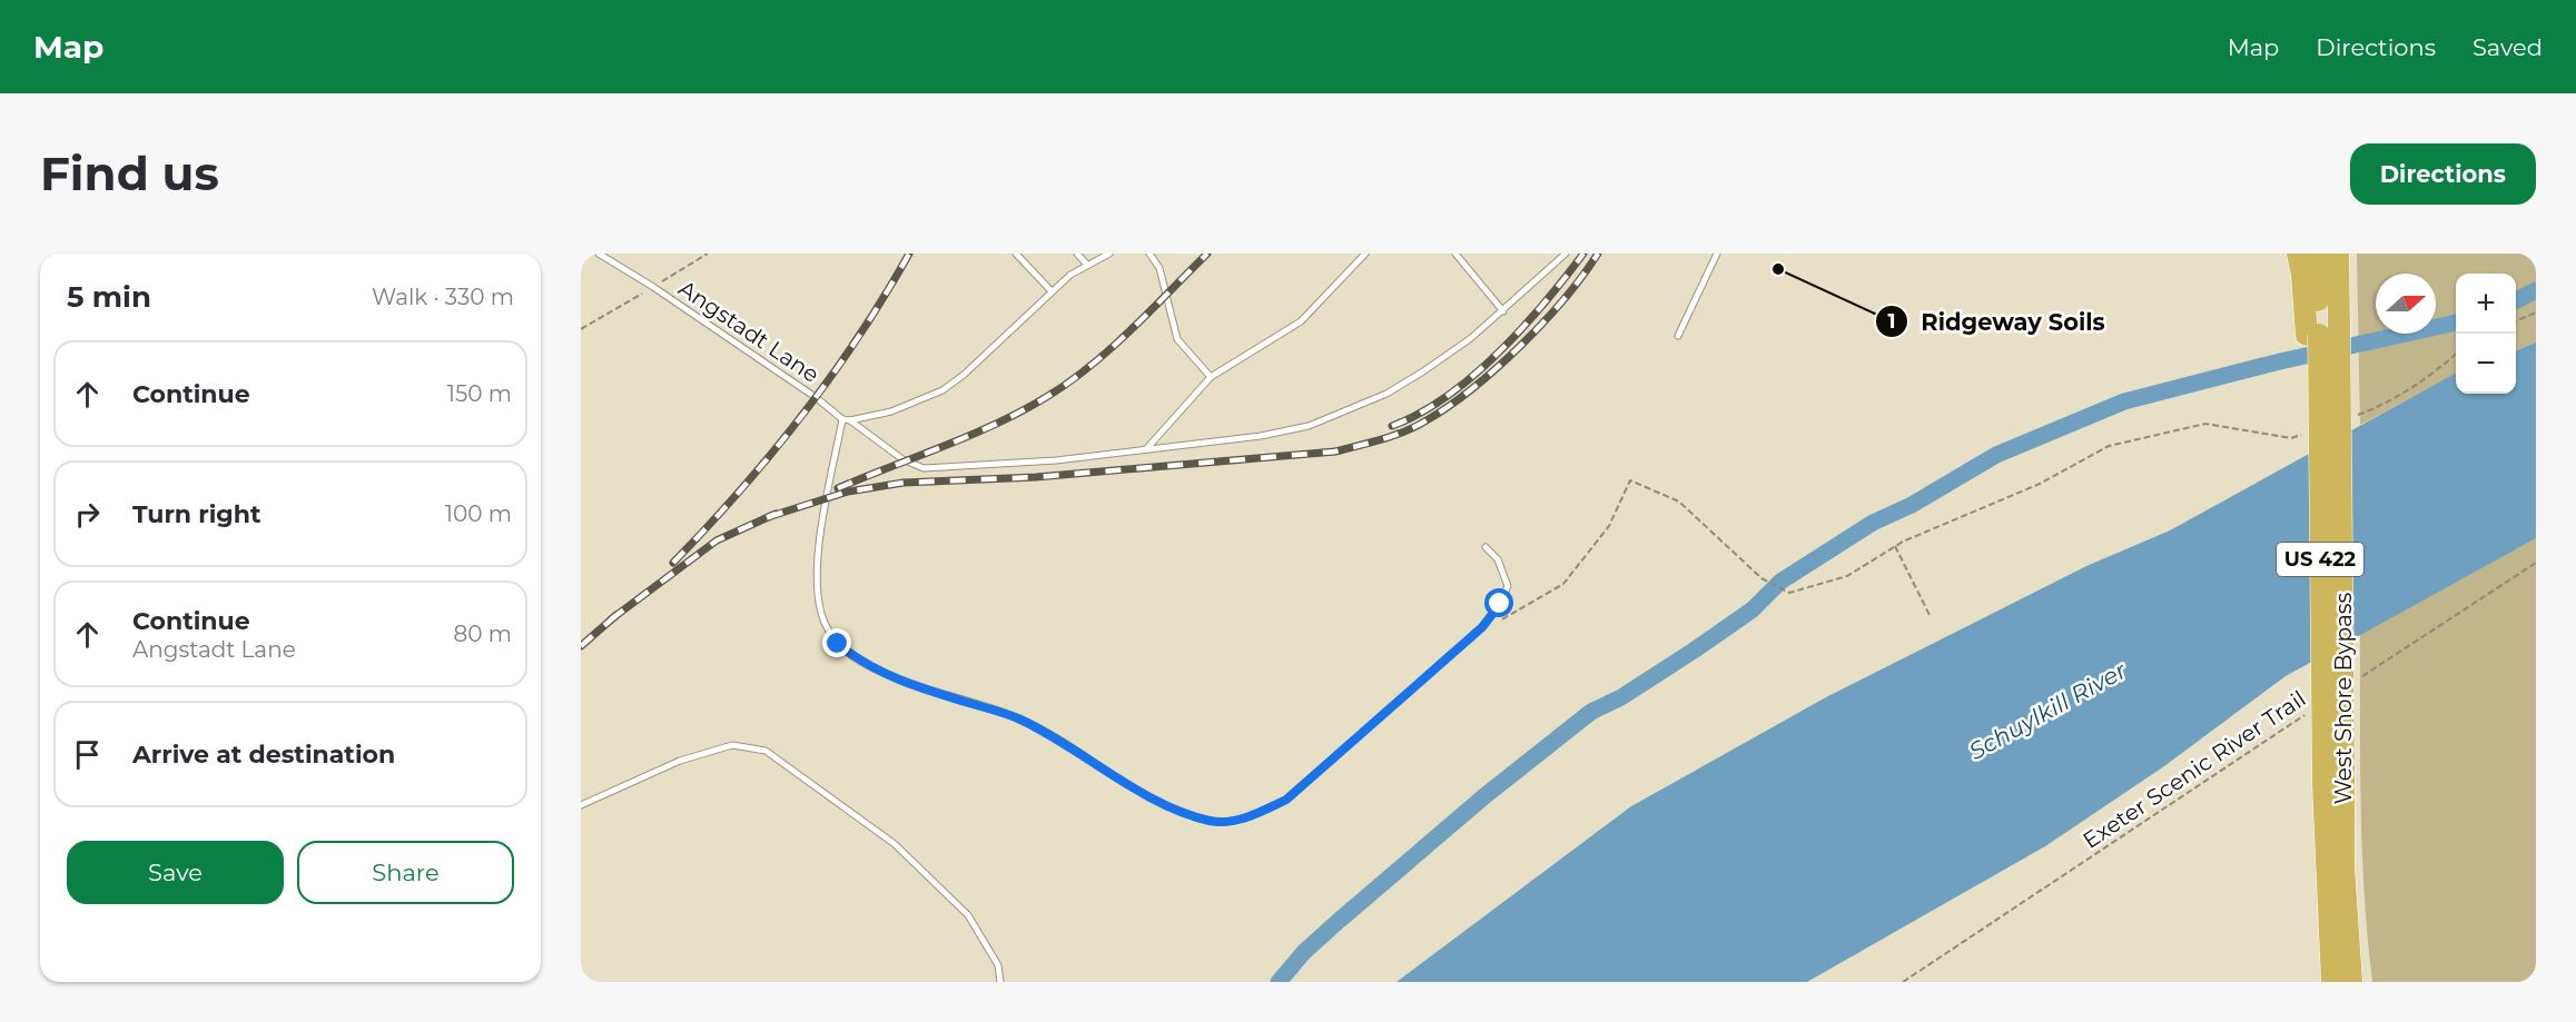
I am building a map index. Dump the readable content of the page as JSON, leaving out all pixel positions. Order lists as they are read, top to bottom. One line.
{"streets":{"highway":["US 422","West Shore Bypass"],"lane":["Angstadt Lane"],"path":["Exeter Scenic River Trail"]},"water":["Schuylkill River"],"places":["Ridgeway Soils"],"north":"right","page":{"header":"Map","nav":["Map","Directions","Saved"],"buttons":["Directions",["Save","Share"]],"title":"Find us","heading":["5 min","Walk · 330 m"],"map_buttons":["+","−"],"list":[["Continue","150 m"],["Turn right","100 m"],["Continue","Angstadt Lane","80 m"],"Arrive at destination"]}}
